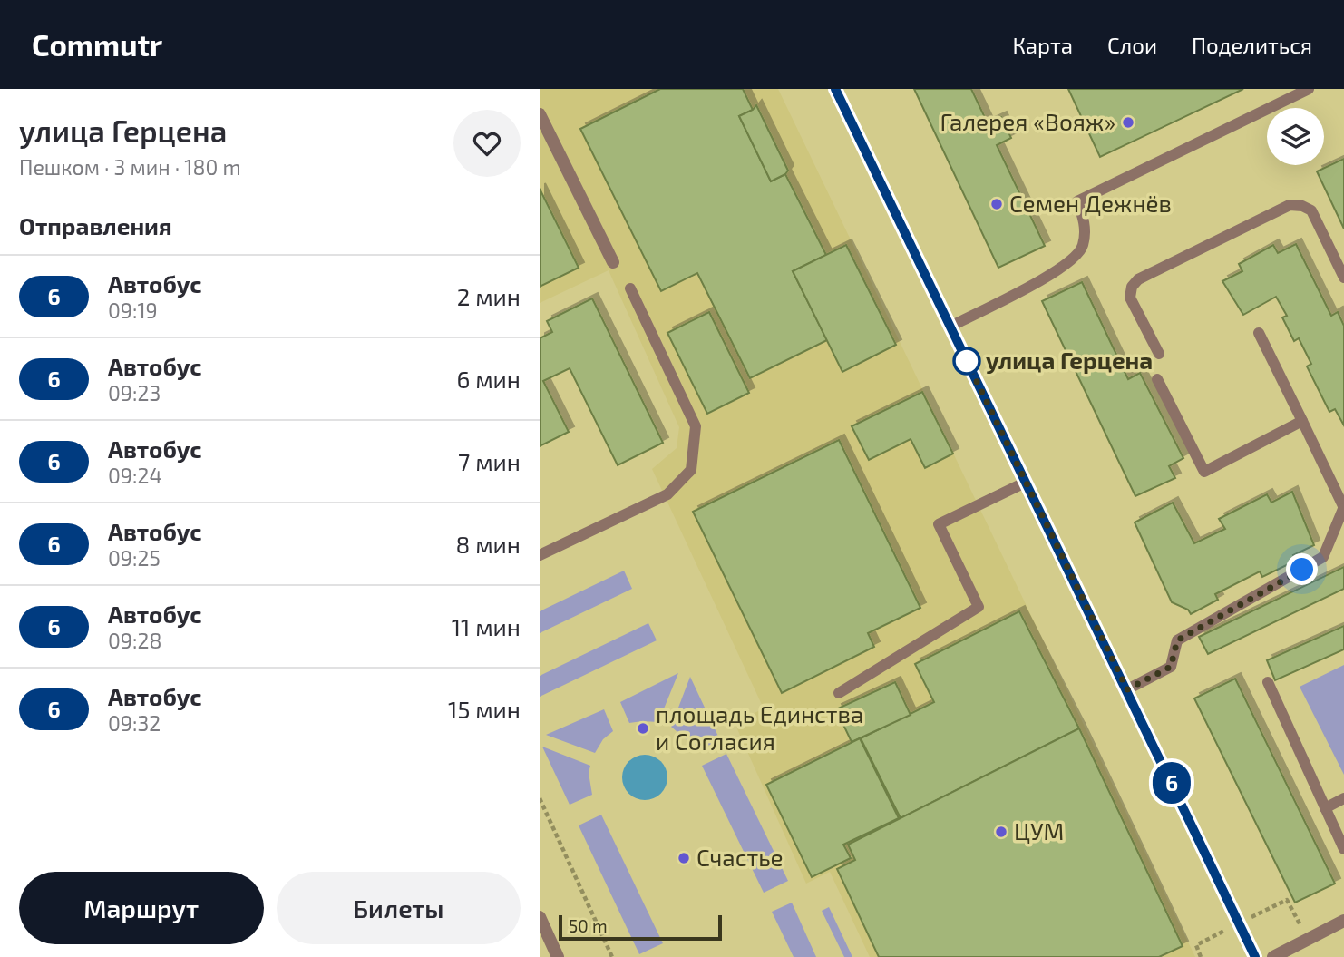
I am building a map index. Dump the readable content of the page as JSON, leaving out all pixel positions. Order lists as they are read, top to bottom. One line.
{"places":["Галерея «Вояж»","Семен Дежнёв","улица Герцена","площадь Единства и Согласия","ЦУМ","Счастье"],"lines":["bus line 6"],"scale_bar":"50 m","page":{"header":"Commutr","nav":["Карта","Слои","Поделиться"],"heading":[["улица Герцена","Пешком · 3 мин · 180 m"],"Отправления"],"on_map":"6","list":[{"mark":"6","name":"Автобус","note":"09:19","value":"2 мин"},{"mark":"6","name":"Автобус","note":"09:23","value":"6 мин"},{"mark":"6","name":"Автобус","note":"09:24","value":"7 мин"},{"mark":"6","name":"Автобус","note":"09:25","value":"8 мин"},{"mark":"6","name":"Автобус","note":"09:28","value":"11 мин"},{"mark":"6","name":"Автобус","note":"09:32","value":"15 мин"}],"buttons":["Маршрут","Билеты"],"scale":"50 m"}}
